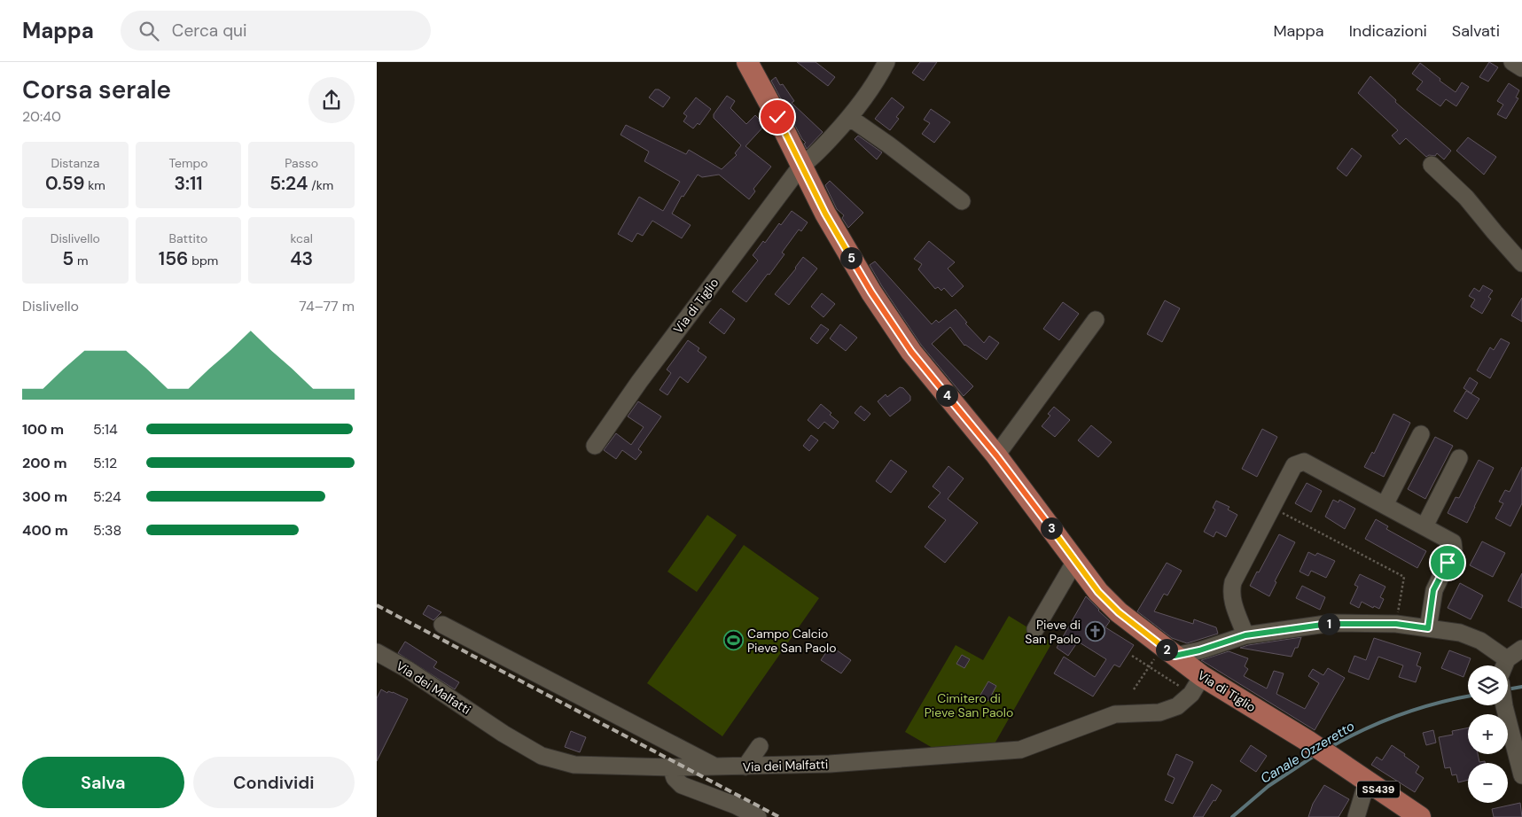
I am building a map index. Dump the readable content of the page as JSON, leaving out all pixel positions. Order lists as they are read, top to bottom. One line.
{"streets":{"main road":["Via di Tiglio","SS439"],"street":["Via dei Malfatti"]},"crossings":[["Via di Tiglio","Via dei Malfatti"]],"water":["Canale Ozzeretto"],"parks":["Cimitero di Pieve San Paolo"],"places":{"church":["Pieve di San Paolo"],"sports":["Campo Calcio Pieve San Paolo"]},"page":{"header":"Mappa","search":"Cerca qui","nav":["Mappa","Indicazioni","Salvati"],"heading":["Corsa serale","20:40"],"stats":[["Distanza","0.59 km"],["Tempo","3:11"],["Passo","5:24 /km"],["Dislivello","5 m"],["Battito","156 bpm"],["kcal","43"]],"pins":["5","4","3","1","2"],"chart":["Dislivello","74–77 m"],"list":[{"name":"100 m","note":"5:14"},{"name":"200 m","note":"5:12"},{"name":"300 m","note":"5:24"},{"name":"400 m","note":"5:38"}],"map_buttons":["+","−"],"buttons":["Salva","Condividi"]}}
